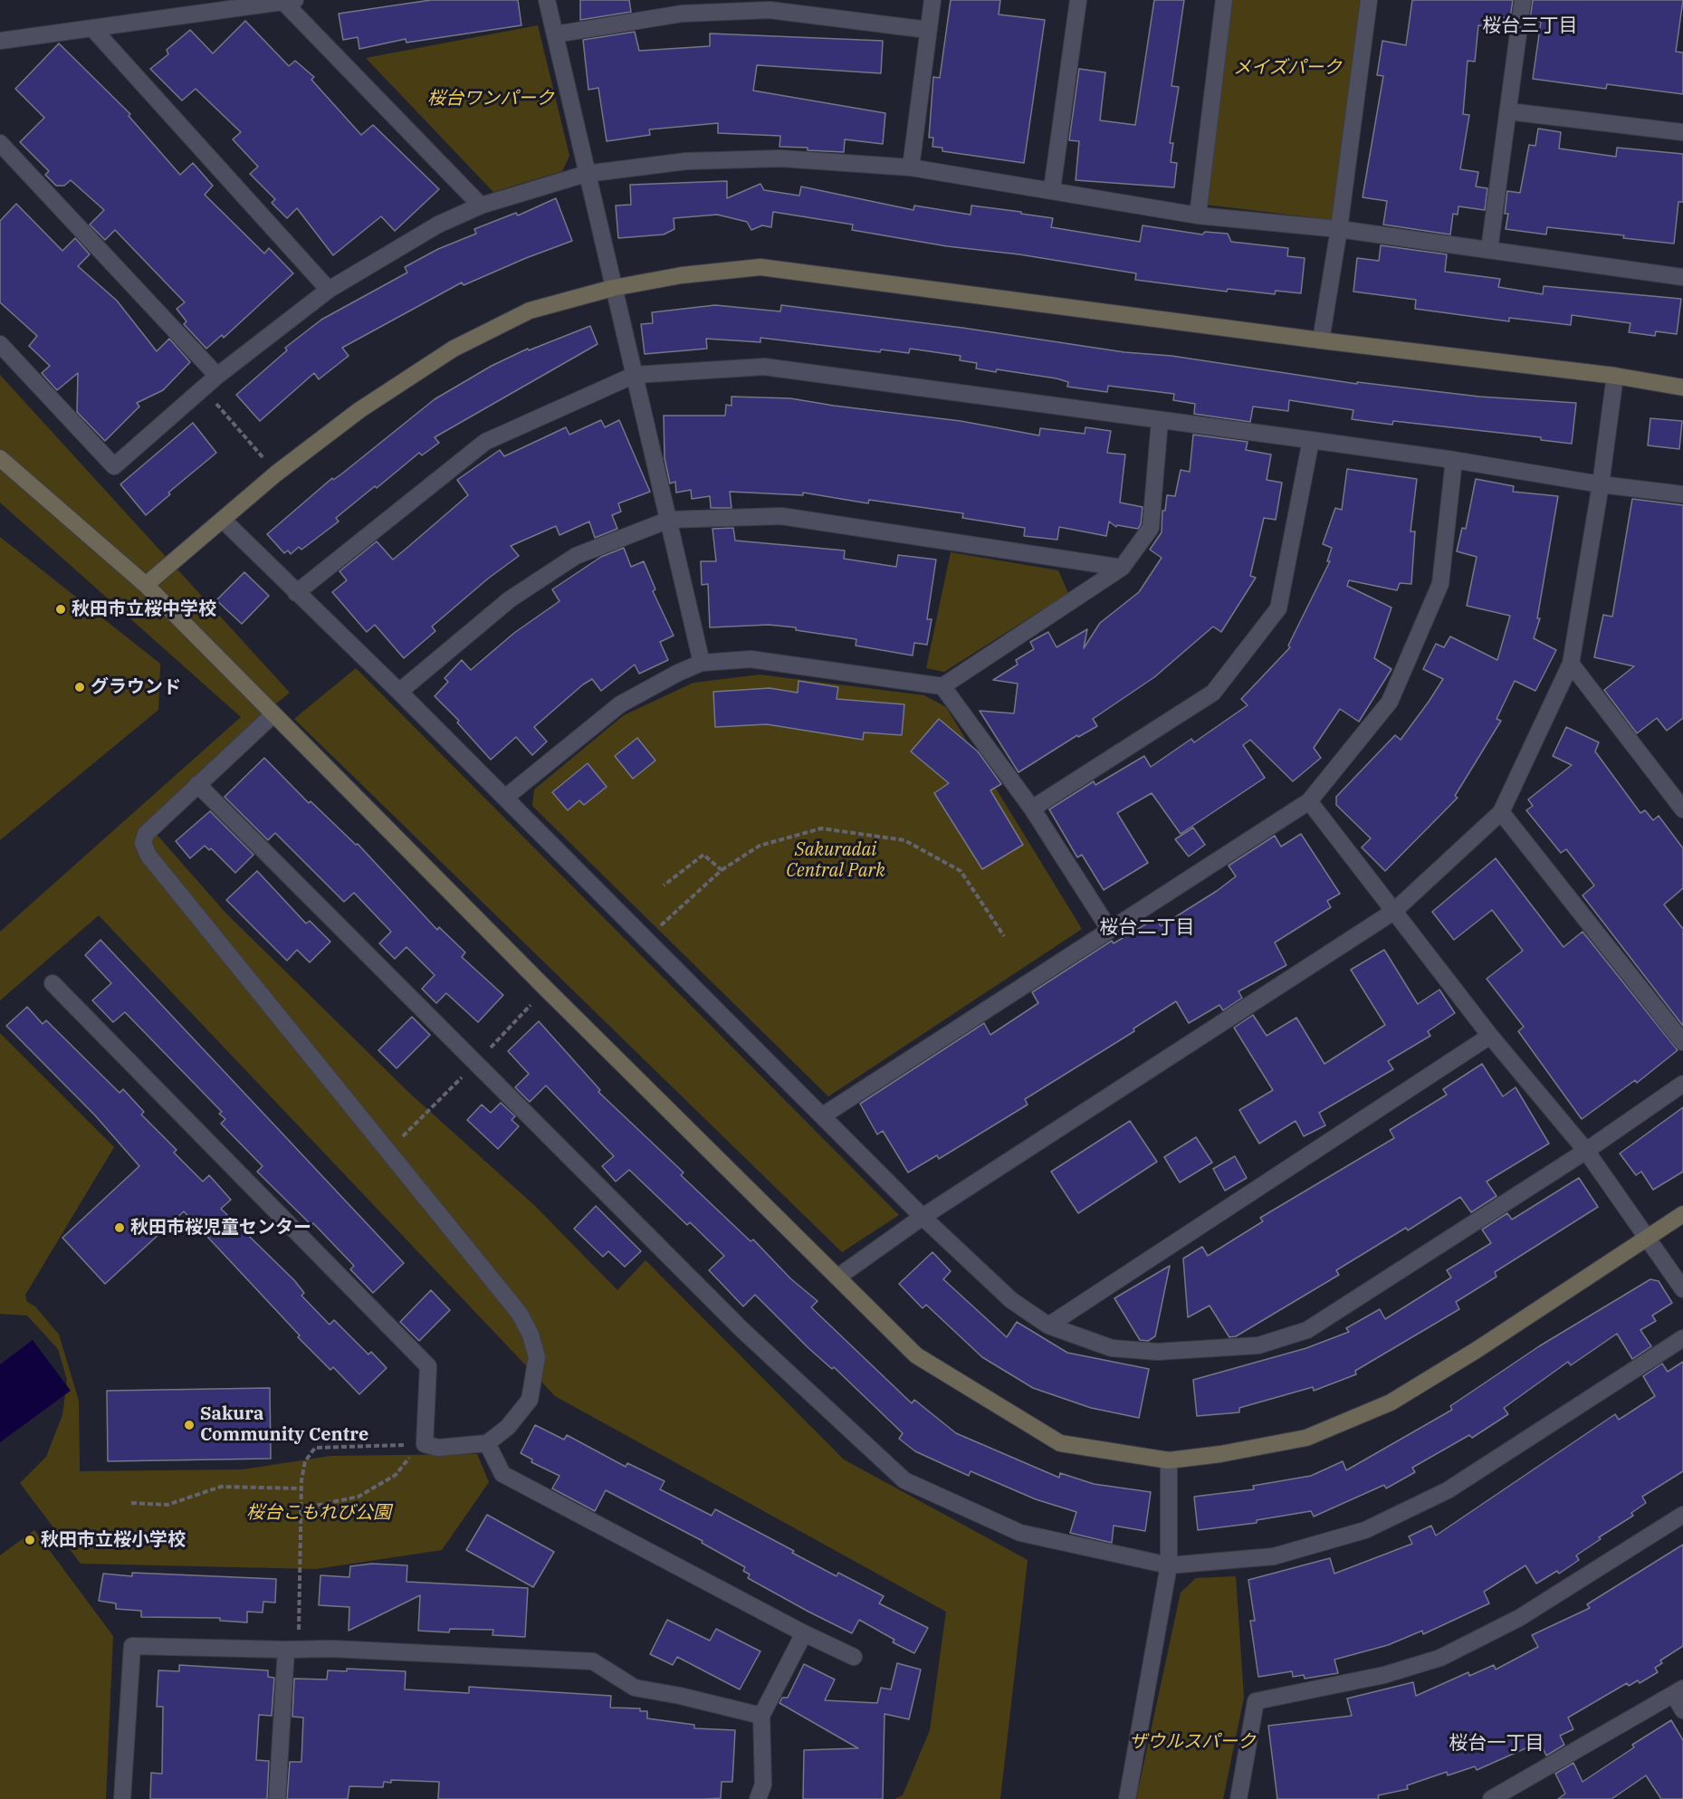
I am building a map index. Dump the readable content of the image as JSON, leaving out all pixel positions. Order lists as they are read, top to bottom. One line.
{"districts":["桜台三丁目","桜台二丁目","桜台一丁目"],"parks":["メイズパーク","桜台ワンパーク","Sakuradai Central Park","桜台こもれび公園","ザウルスパーク"],"places":["秋田市立桜中学校","グラウンド","秋田市桜児童センター","Sakura Community Centre","秋田市立桜小学校"]}
